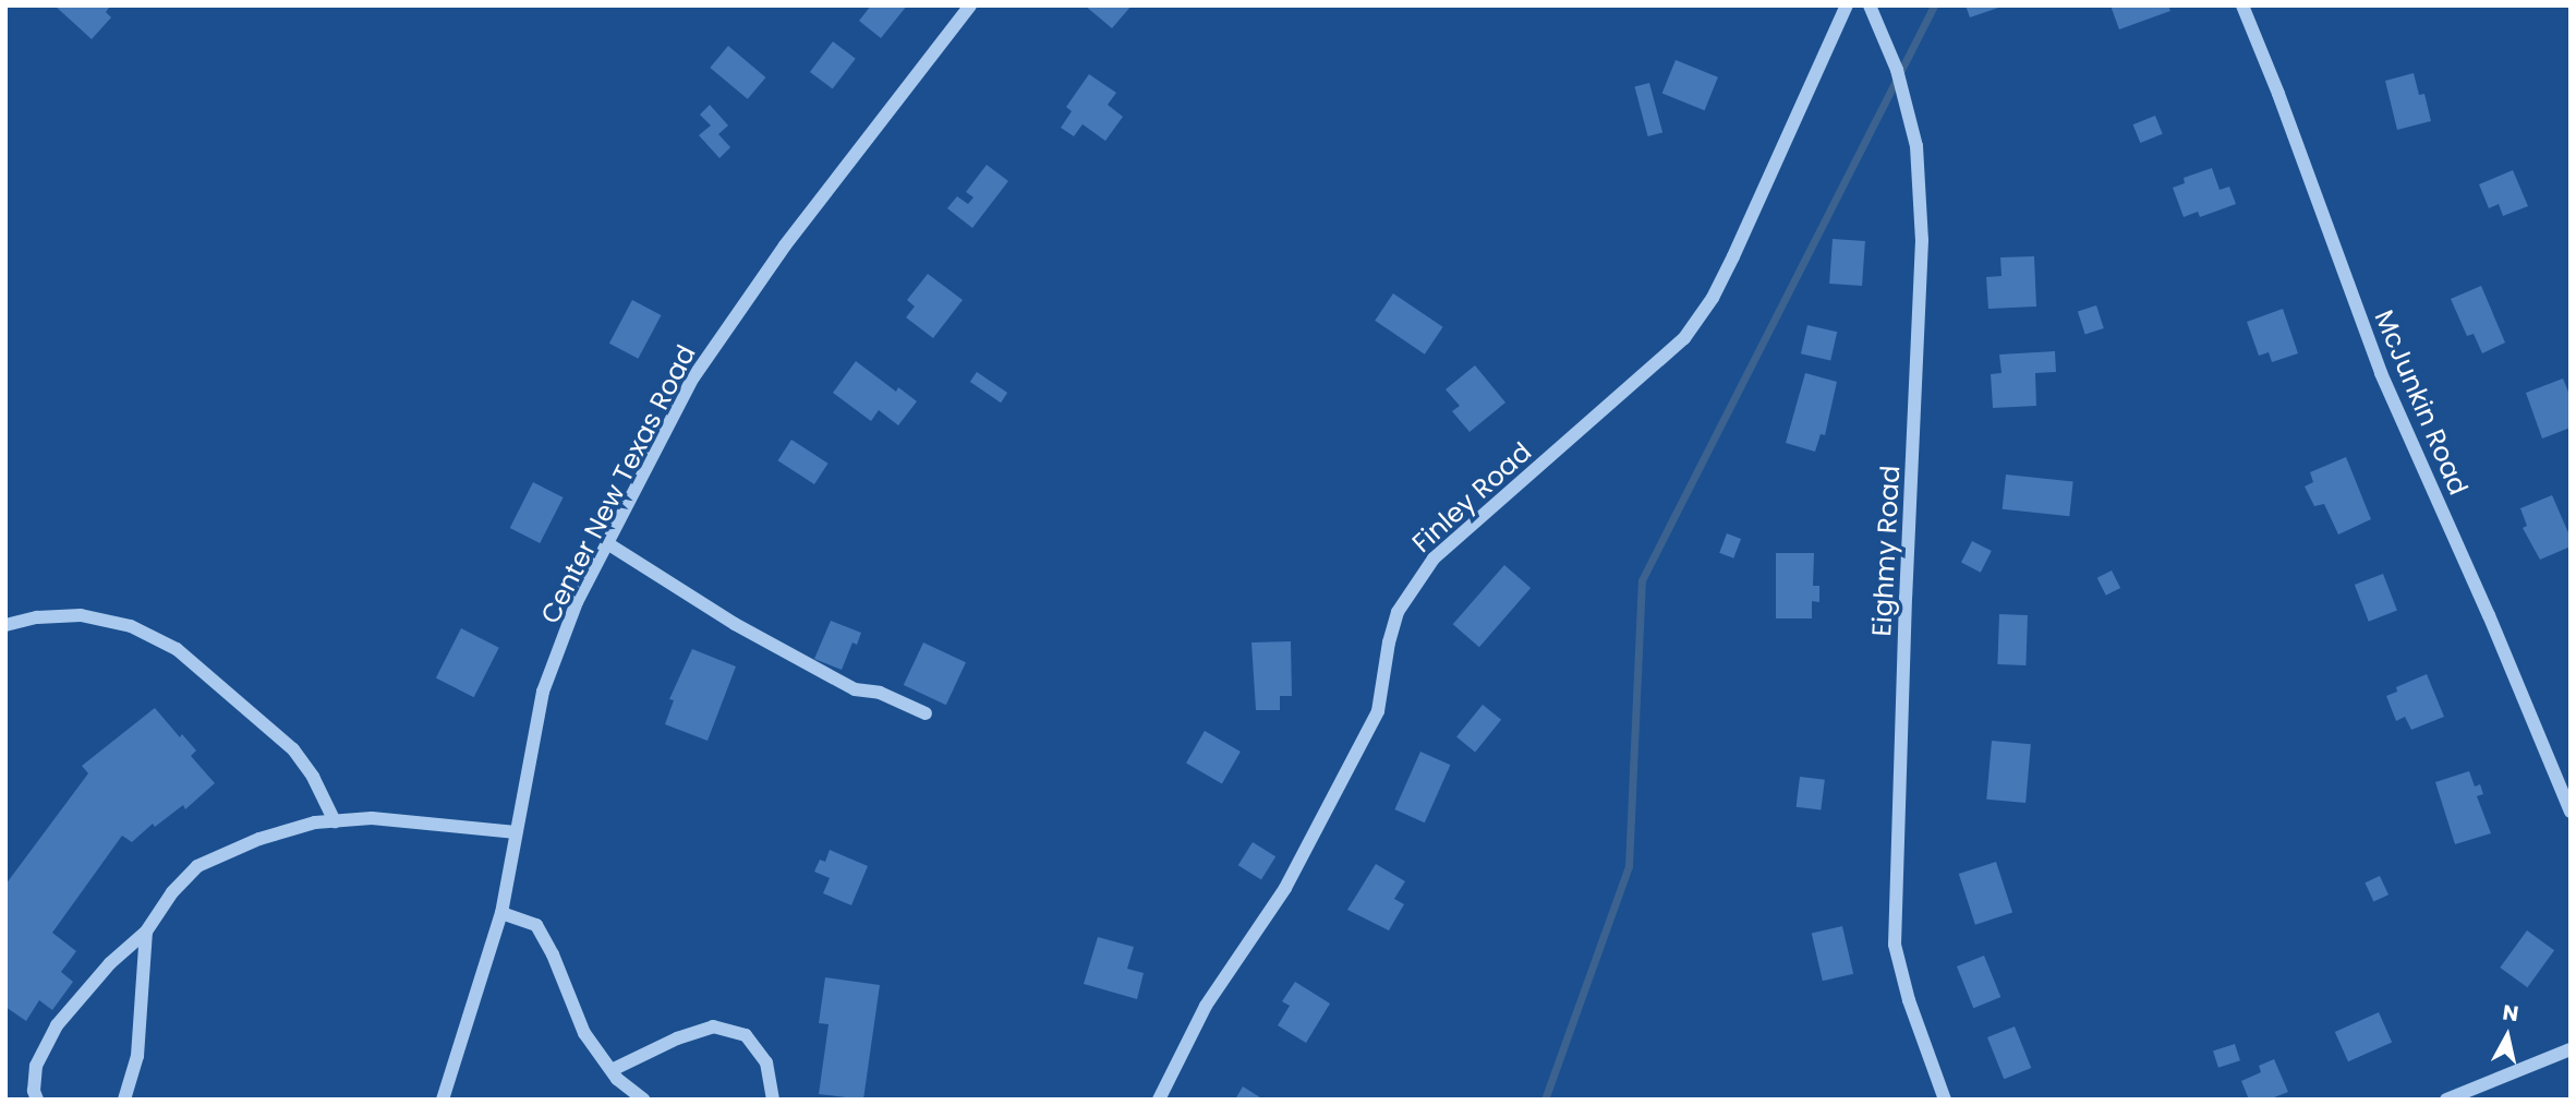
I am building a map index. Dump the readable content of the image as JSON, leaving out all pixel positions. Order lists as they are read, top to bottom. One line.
{"streets":{"street":["McJunkin Road","Center New Texas Road","Finley Road","Eighmy Road"]},"north":"top"}
